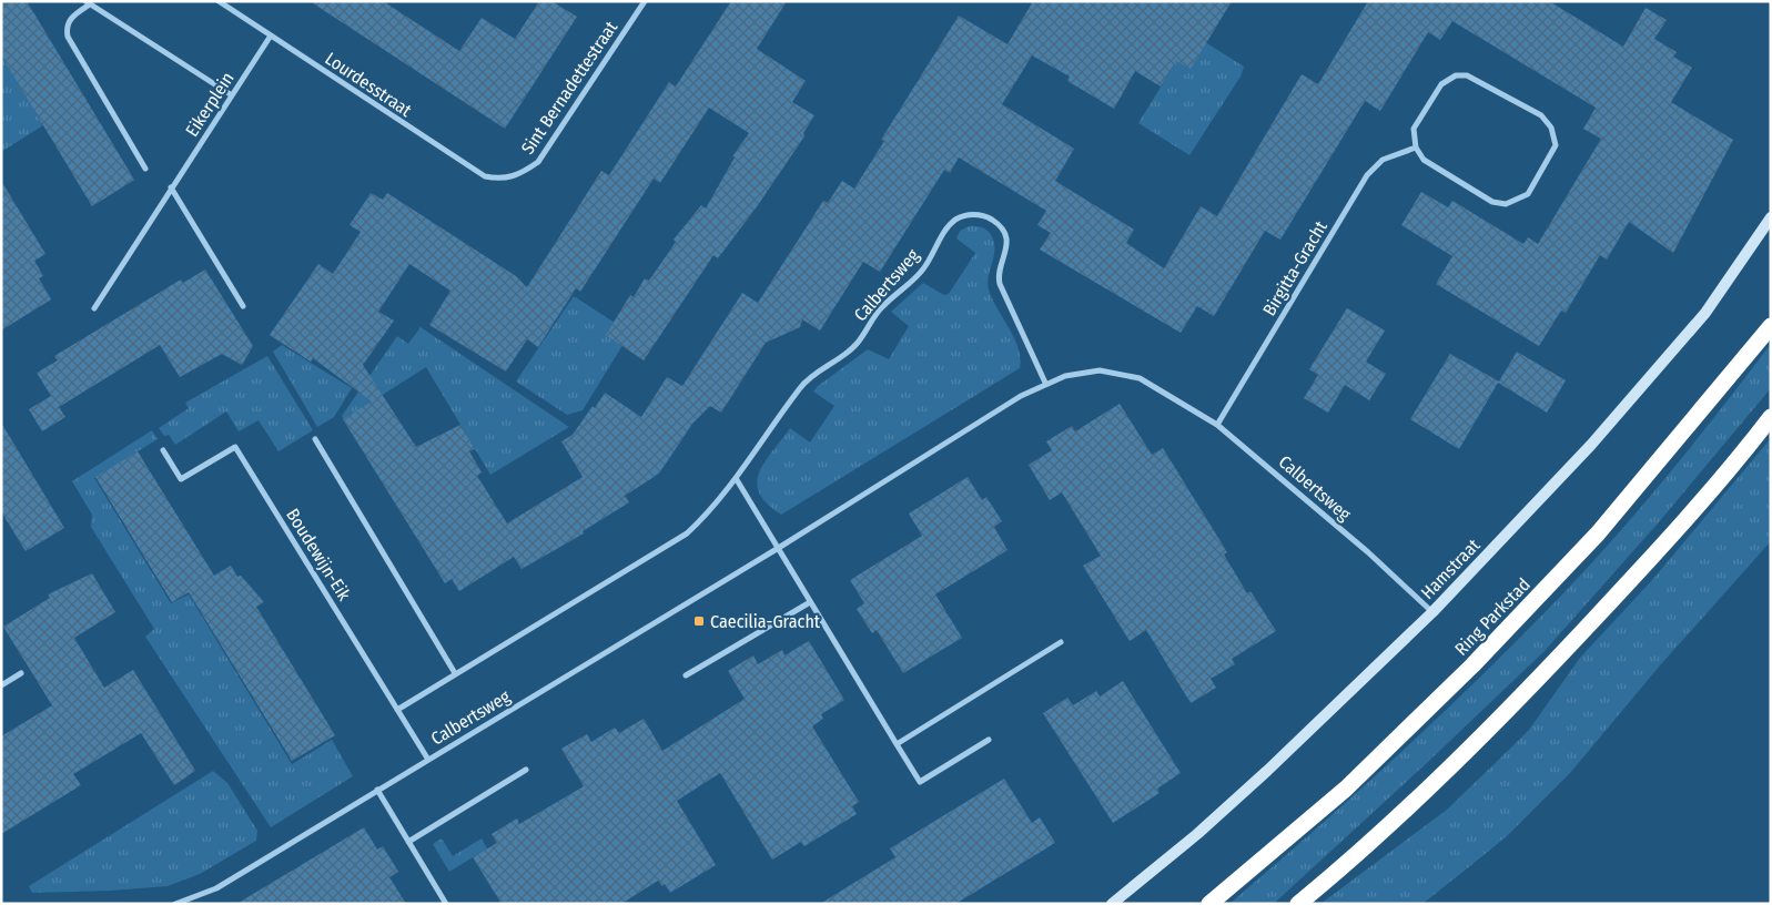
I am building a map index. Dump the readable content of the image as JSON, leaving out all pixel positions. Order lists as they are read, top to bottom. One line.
{"streets":{"highway":["Ring Parkstad"],"street":["Lourdesstraat","Sint Bernadettestraat","Eikerplein","Birgitta-Gracht","Calbertsweg","Boudewijn-Eik","Hamstraat"]},"crossings":[["Lourdesstraat","Sint Bernadettestraat"],["Lourdesstraat","Eikerplein"],["Birgitta-Gracht","Calbertsweg"],["Calbertsweg","Boudewijn-Eik"],["Calbertsweg","Hamstraat"]],"places":{"transit":["Caecilia-Gracht"]}}
